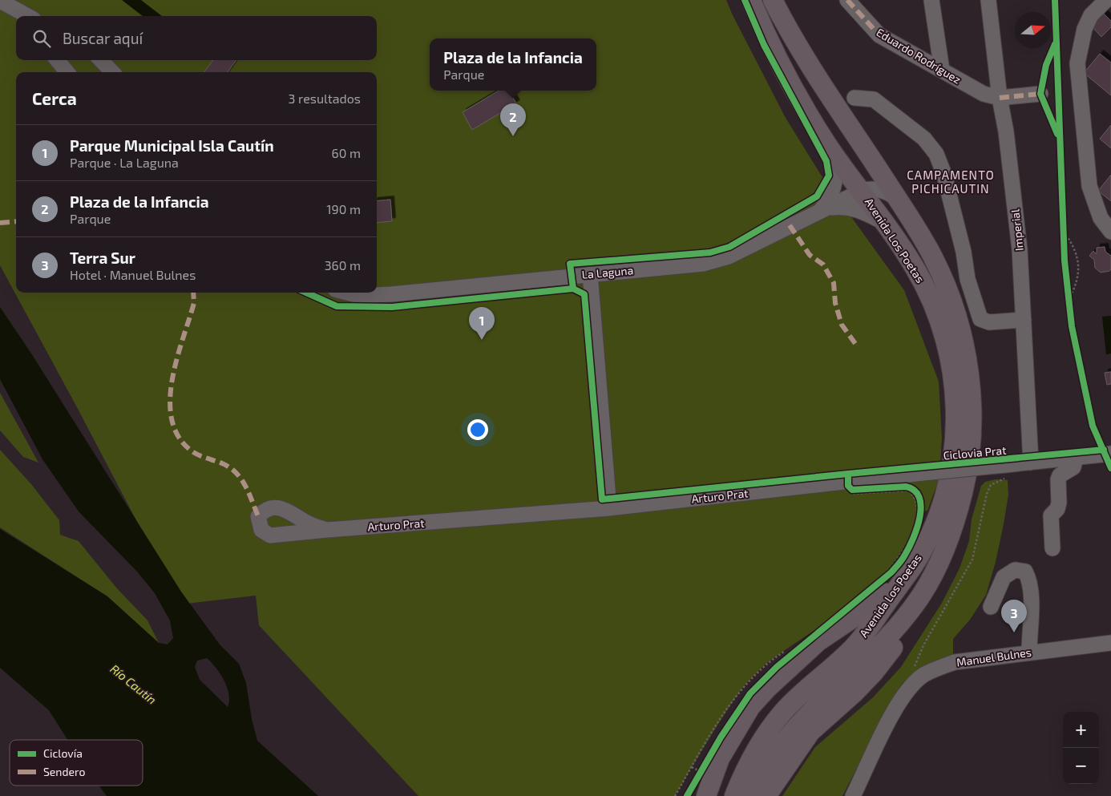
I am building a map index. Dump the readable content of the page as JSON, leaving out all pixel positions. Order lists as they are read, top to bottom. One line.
{"streets":{"main road":["Avenida Los Poetas"],"street":["Eduardo Rodríguez","Imperial","La Laguna","Arturo Prat","Manuel Bulnes"],"cycle path":["Ciclovia Prat"]},"crossings":[["Eduardo Rodríguez","Imperial"],["Imperial","Arturo Prat"],["Avenida Los Poetas","La Laguna"]],"districts":["CAMPAMENTO PICHICAUTIN"],"water":["Río Cautín"],"legend":["Ciclovía","Sendero"],"north":"right","page":{"search":"Buscar aquí","popup":["Plaza de la Infancia","Parque"],"heading":["Cerca","3 resultados"],"pins":["2","1","3"],"list":[{"mark":"1","name":"Parque Municipal Isla Cautín","note":"Parque · La Laguna","value":"60 m"},{"mark":"2","name":"Plaza de la Infancia","note":"Parque","value":"190 m"},{"mark":"3","name":"Terra Sur","note":"Hotel · Manuel Bulnes","value":"360 m"}],"map_buttons":["+","−"]}}
